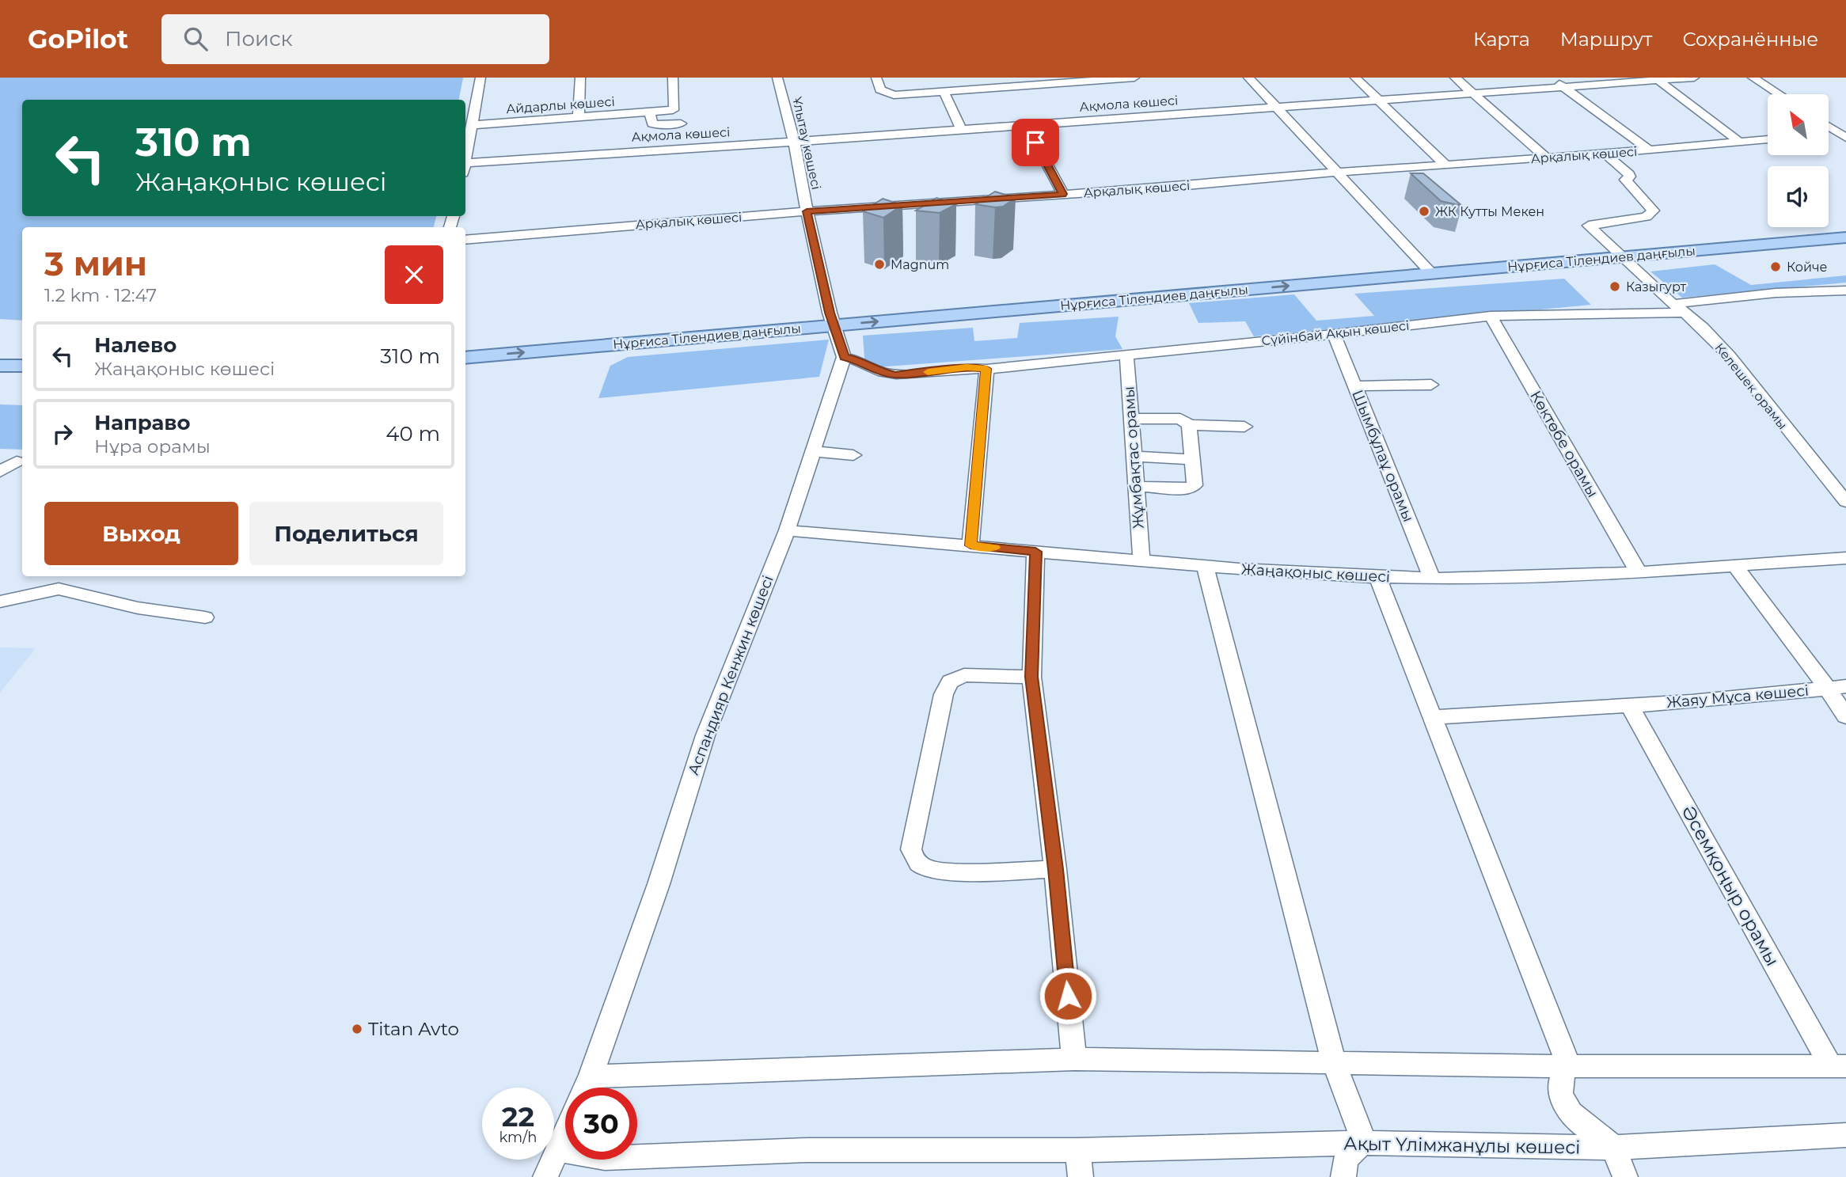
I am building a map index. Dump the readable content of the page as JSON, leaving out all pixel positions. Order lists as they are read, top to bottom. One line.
{"streets":{"main road":["Нұрғиса Тілендиев даңғылы"],"street":["Ақмола көшесі","Айдарлы көшесі","Ұлытау көшесі","Арқалық көшесі","Сүйінбай Ақын көшесі","Келешек орамы","Көктөбе орамы","Шымбұлаұ орамы","Жұмбақтас орамы","Жаңақоныс көшесі","Аспандияр Кенжин көшесі","Жаяу Мұса көшесі","Әсемқоңыр орамы","Ақыт Үлімжанұлы көшесі"]},"crossings":[["Ақмола көшесі","Ұлытау көшесі"],["Ұлытау көшесі","Арқалық көшесі"],["Ұлытау көшесі","Нұрғиса Тілендиев даңғылы"],["Арқалық көшесі","Келешек орамы"],["Нұрғиса Тілендиев даңғылы","Келешек орамы"],["Сүйінбай Ақын көшесі","Келешек орамы"],["Сүйінбай Ақын көшесі","Көктөбе орамы"],["Сүйінбай Ақын көшесі","Шымбұлаұ орамы"],["Сүйінбай Ақын көшесі","Жұмбақтас орамы"],["Көктөбе орамы","Жаңақоныс көшесі"],["Шымбұлаұ орамы","Жаңақоныс көшесі"],["Жұмбақтас орамы","Жаңақоныс көшесі"],["Жаңақоныс көшесі","Аспандияр Кенжин көшесі"],["Жаяу Мұса көшесі","Әсемқоңыр орамы"]],"places":["ЖК Кутты Мекен","Magnum","Койче","Казыгурт","Titan Avto"],"north":"top left","page":{"header":"GoPilot","search":"Поиск","nav":["Карта","Маршрут","Сохранённые"],"turn":["310 m","Жаңақоныс көшесі"],"heading":["3 мин","1.2 km · 12:47"],"list":[{"name":"Налево","note":"Жаңақоныс көшесі","value":"310 m"},{"name":"Направо","note":"Нұра орамы","value":"40 m"}],"buttons":["Выход","Поделиться"],"speed":"22 km/h","limit":"30"}}
